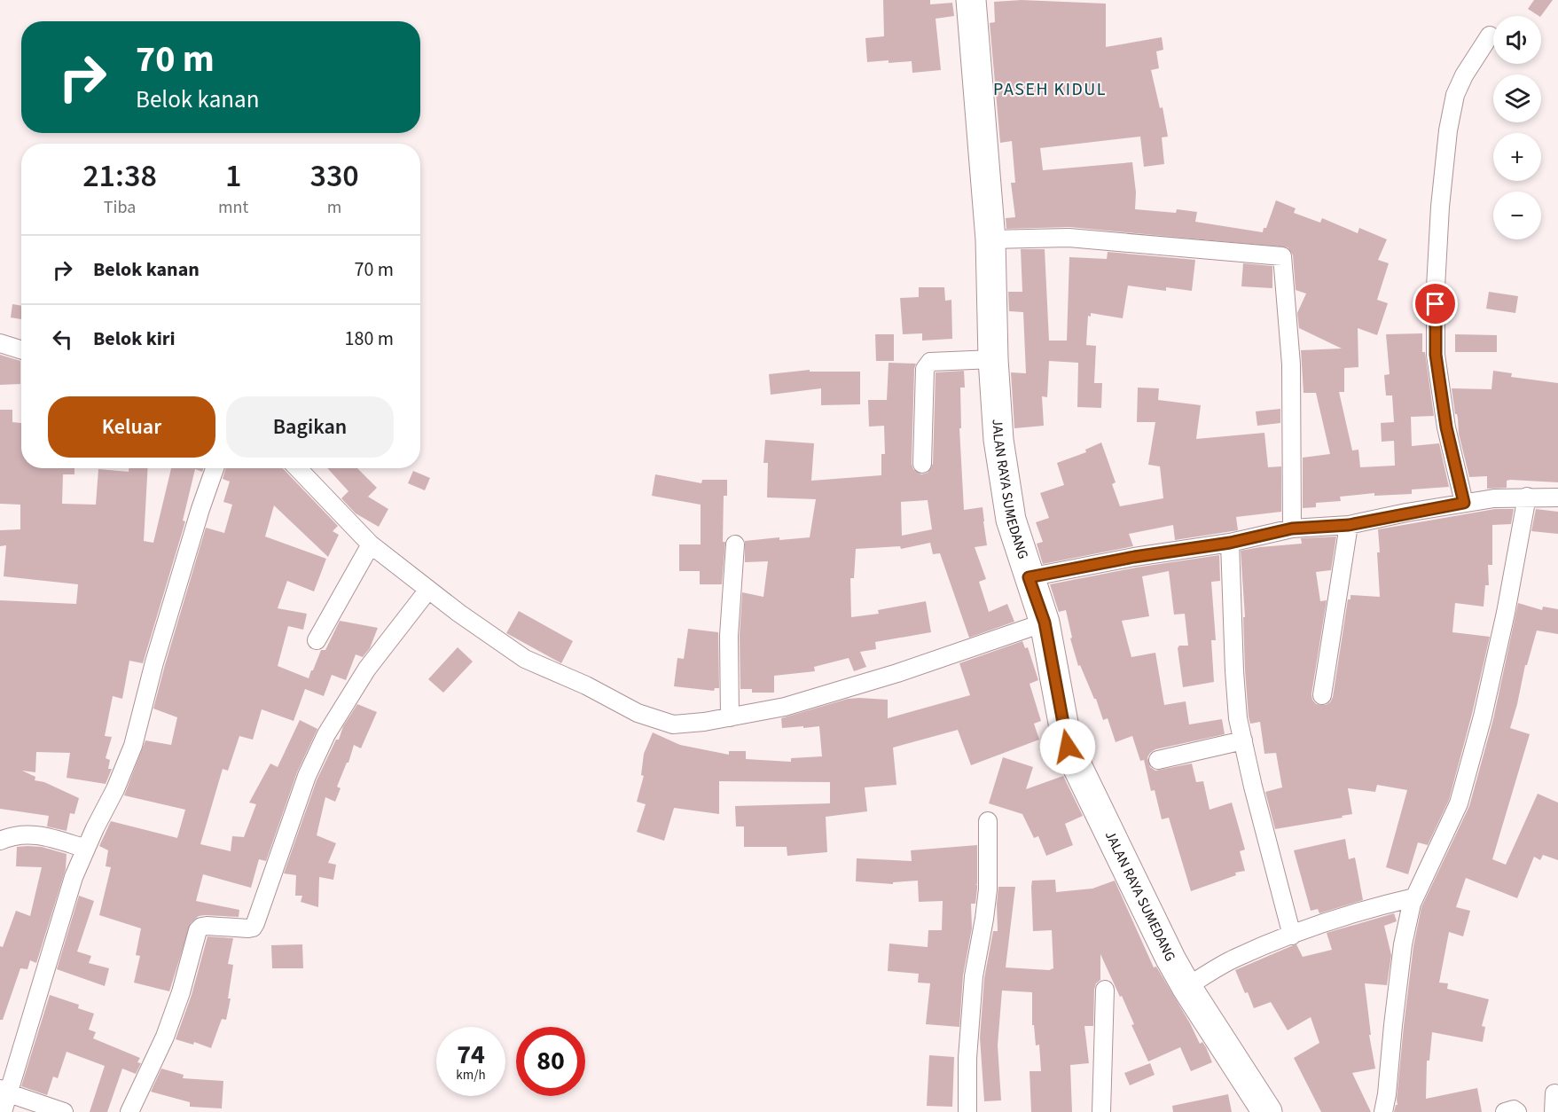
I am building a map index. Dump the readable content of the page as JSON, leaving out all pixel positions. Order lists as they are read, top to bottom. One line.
{"streets":{"highway":["JALAN RAYA SUMEDANG"]},"districts":["PASEH KIDUL"],"page":{"map_buttons":["+","−"],"turn":["70 m","Belok kanan"],"eta":["21:38","Tiba","1","mnt","330","m"],"list":[{"name":"Belok kanan","value":"70 m"},{"name":"Belok kiri","value":"180 m"}],"buttons":["Keluar","Bagikan"],"speed":"74 km/h","limit":"80"}}
